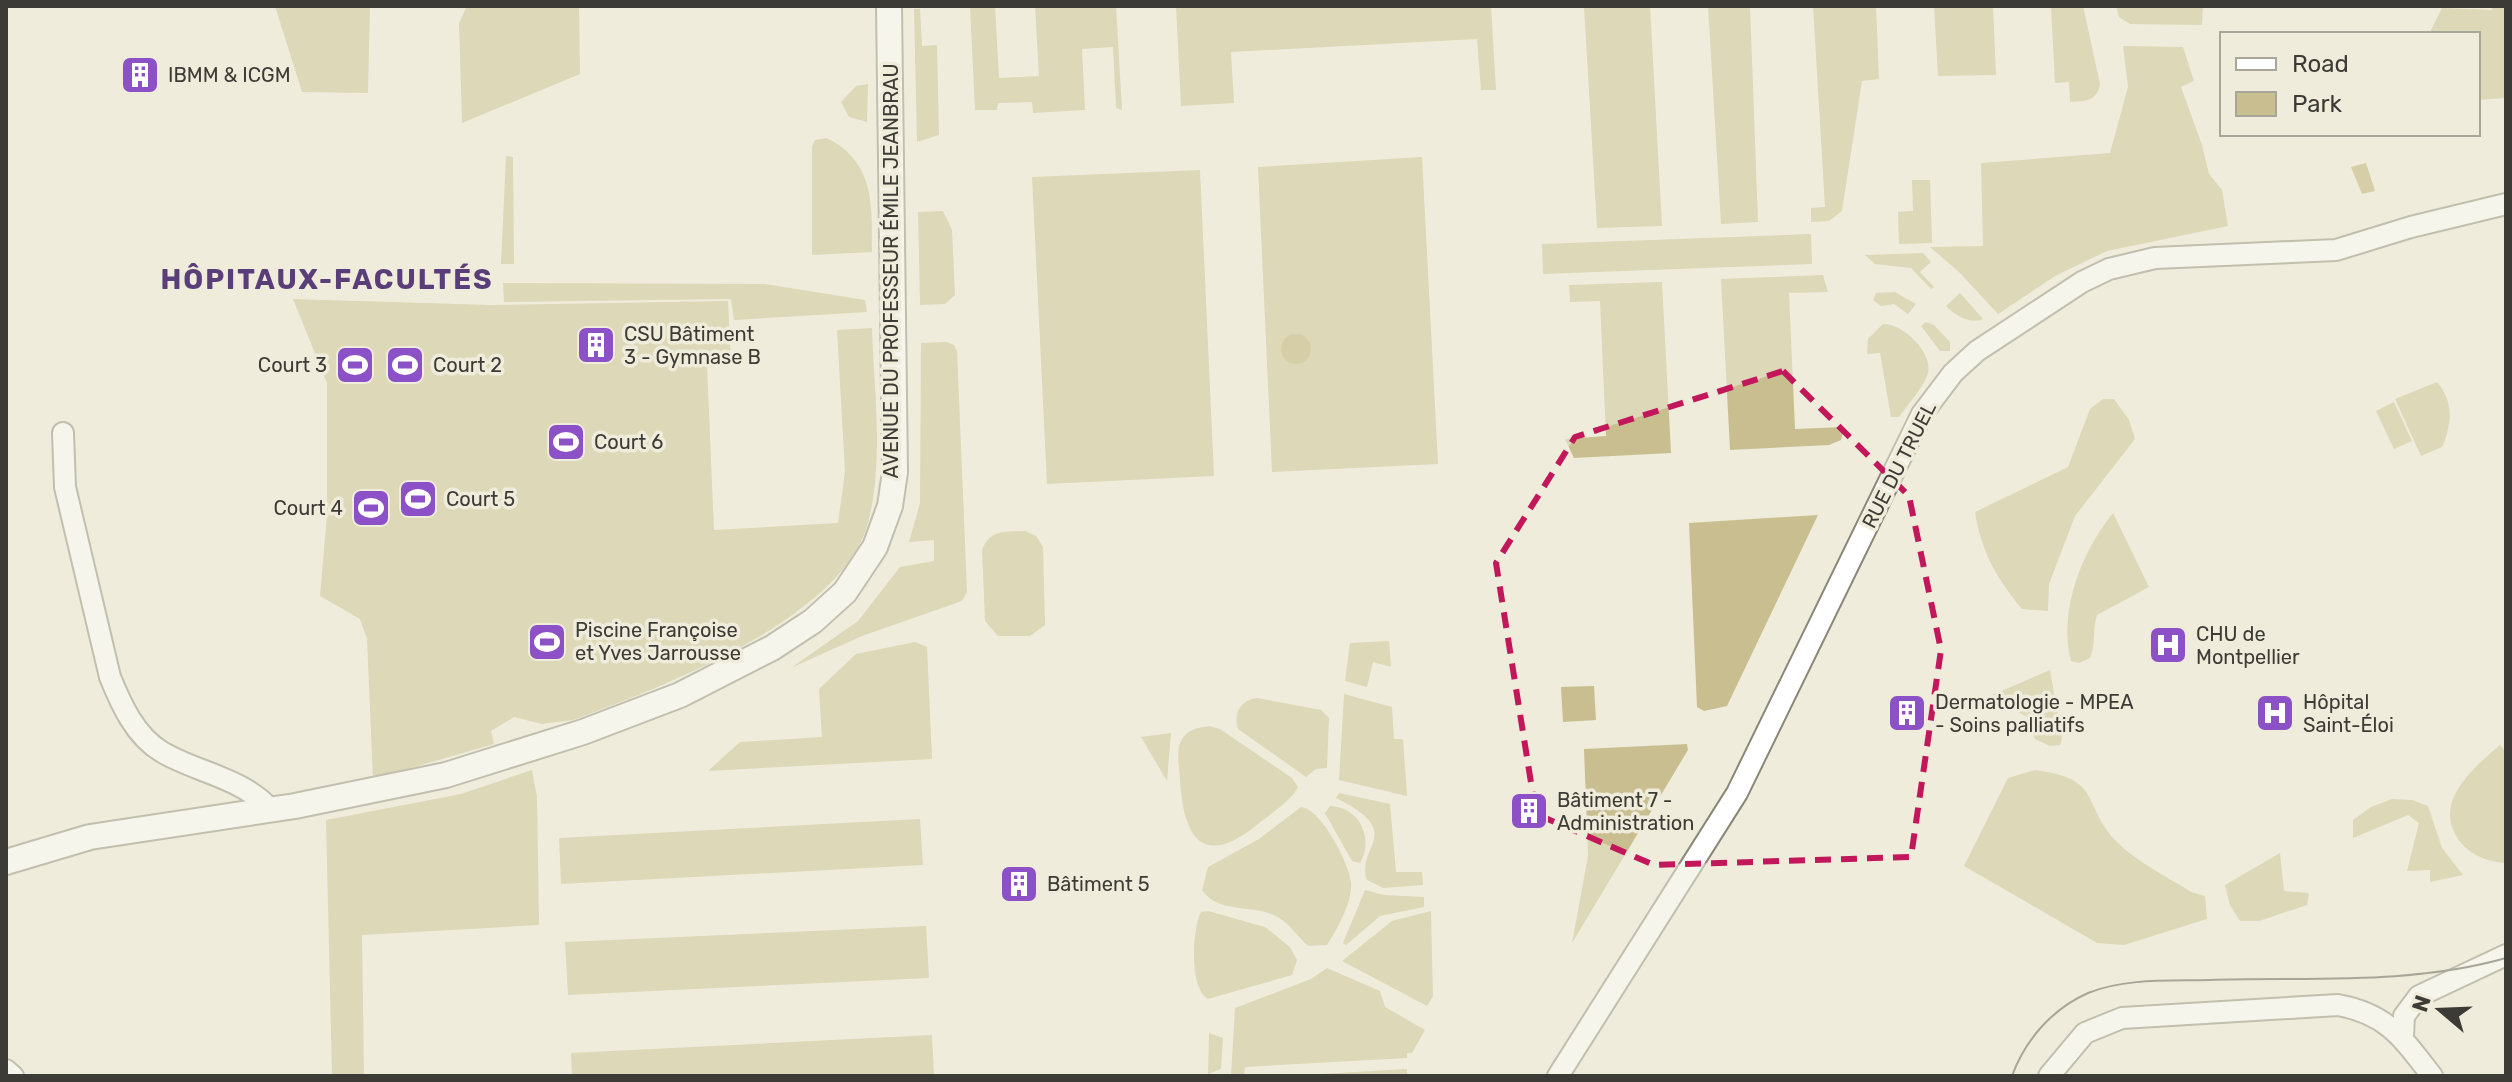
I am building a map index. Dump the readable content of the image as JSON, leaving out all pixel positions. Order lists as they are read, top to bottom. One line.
{"streets":{"street":["AVENUE DU PROFESSEUR ÉMILE JEANBRAU","RUE DU TRUEL"]},"districts":["HÔPITAUX-FACULTÉS"],"places":{"building":["IBMM & ICGM","CSU Bâtiment 3 - Gymnase B","Dermatologie - MPEA - Soins palliatifs","Bâtiment 7 - Administration","Bâtiment 5"],"sports":["Court 3","Court 2","Court 6","Court 5","Court 4","Piscine Françoise et Yves Jarrousse"],"hospital":["CHU de Montpellier","Hôpital Saint-Éloi"]},"legend":["Road","Park"],"north":"left"}
